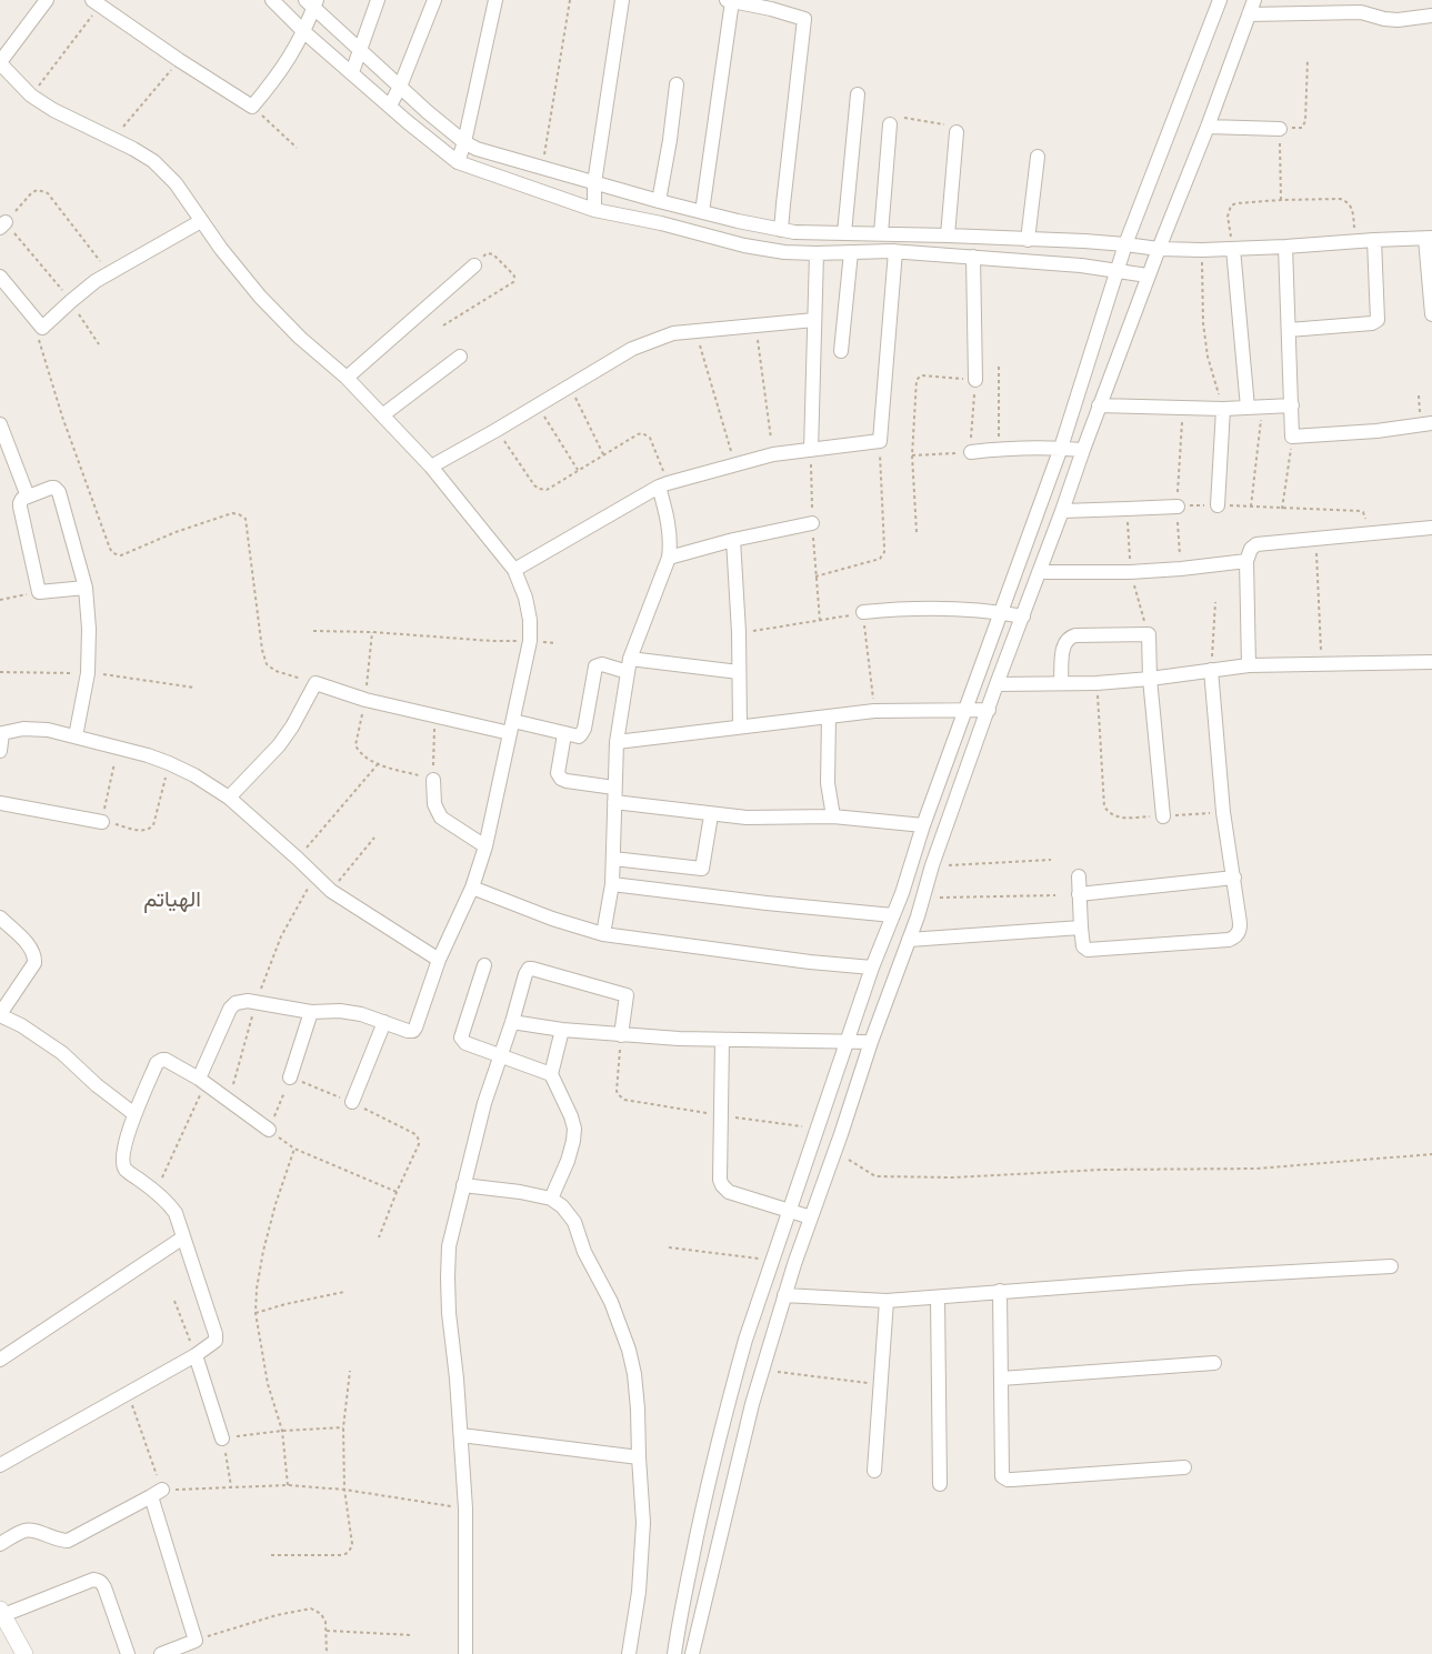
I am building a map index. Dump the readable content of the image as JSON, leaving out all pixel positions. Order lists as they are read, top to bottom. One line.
{"districts":["الهياتم"]}
